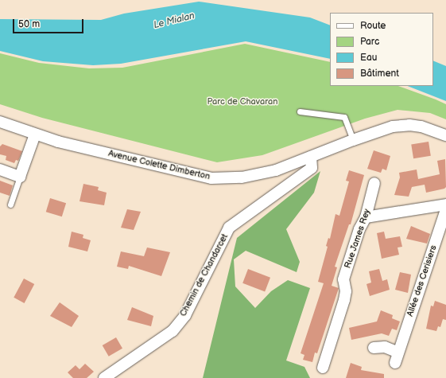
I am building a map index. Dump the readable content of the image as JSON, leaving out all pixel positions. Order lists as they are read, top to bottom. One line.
{"streets":{"street":["Avenue Colette Dimberton","Rue James Rey","Chemin de Chandarcet","Allée des Cerisiers"]},"crossings":[["Avenue Colette Dimberton","Chemin de Chandarcet"]],"water":["Le Mialan"],"parks":["Parc de Chavaran"],"legend":["Route","Parc","Eau","Bâtiment"],"scale_bar":"50 m"}
